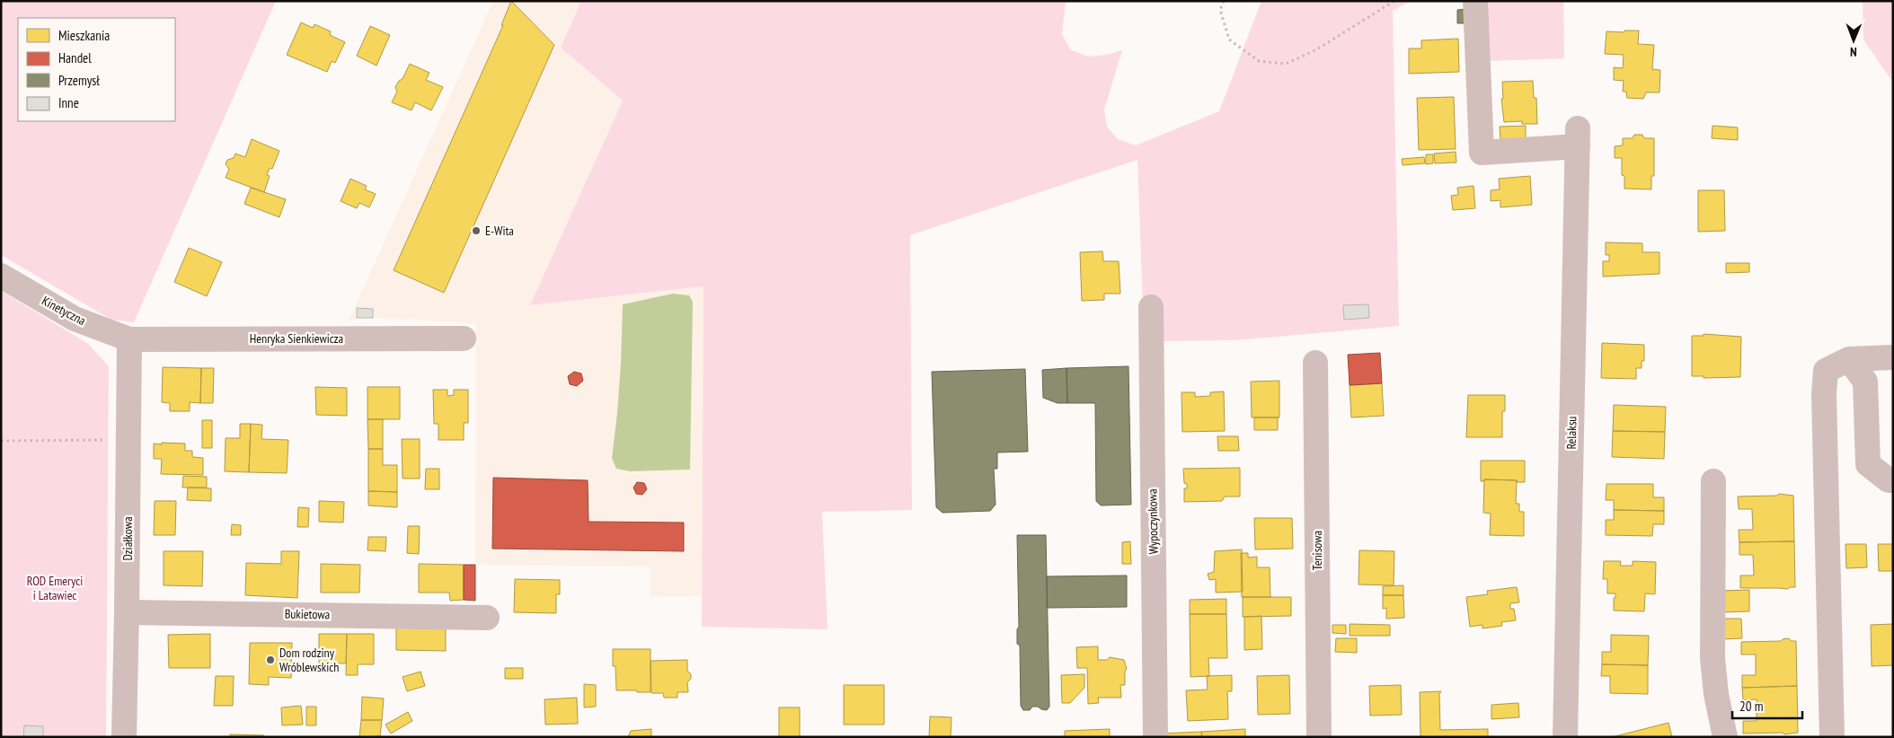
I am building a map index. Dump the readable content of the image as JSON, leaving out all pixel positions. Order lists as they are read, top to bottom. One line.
{"streets":{"street":["Kinetyczna","Henryka Sienkiewicza","Relaksu","Wypoczynkowa","Działkowa","Tenisowa","Bukietowa"]},"crossings":[["Kinetyczna","Henryka Sienkiewicza"],["Kinetyczna","Działkowa"],["Henryka Sienkiewicza","Działkowa"],["Działkowa","Bukietowa"]],"parks":["ROD Emeryci i Latawiec"],"places":["E-Wita","Dom rodziny Wróblewskich"],"legend":["Mieszkania","Handel","Przemysł","Inne"],"scale_bar":"20 m","north":"bottom"}
